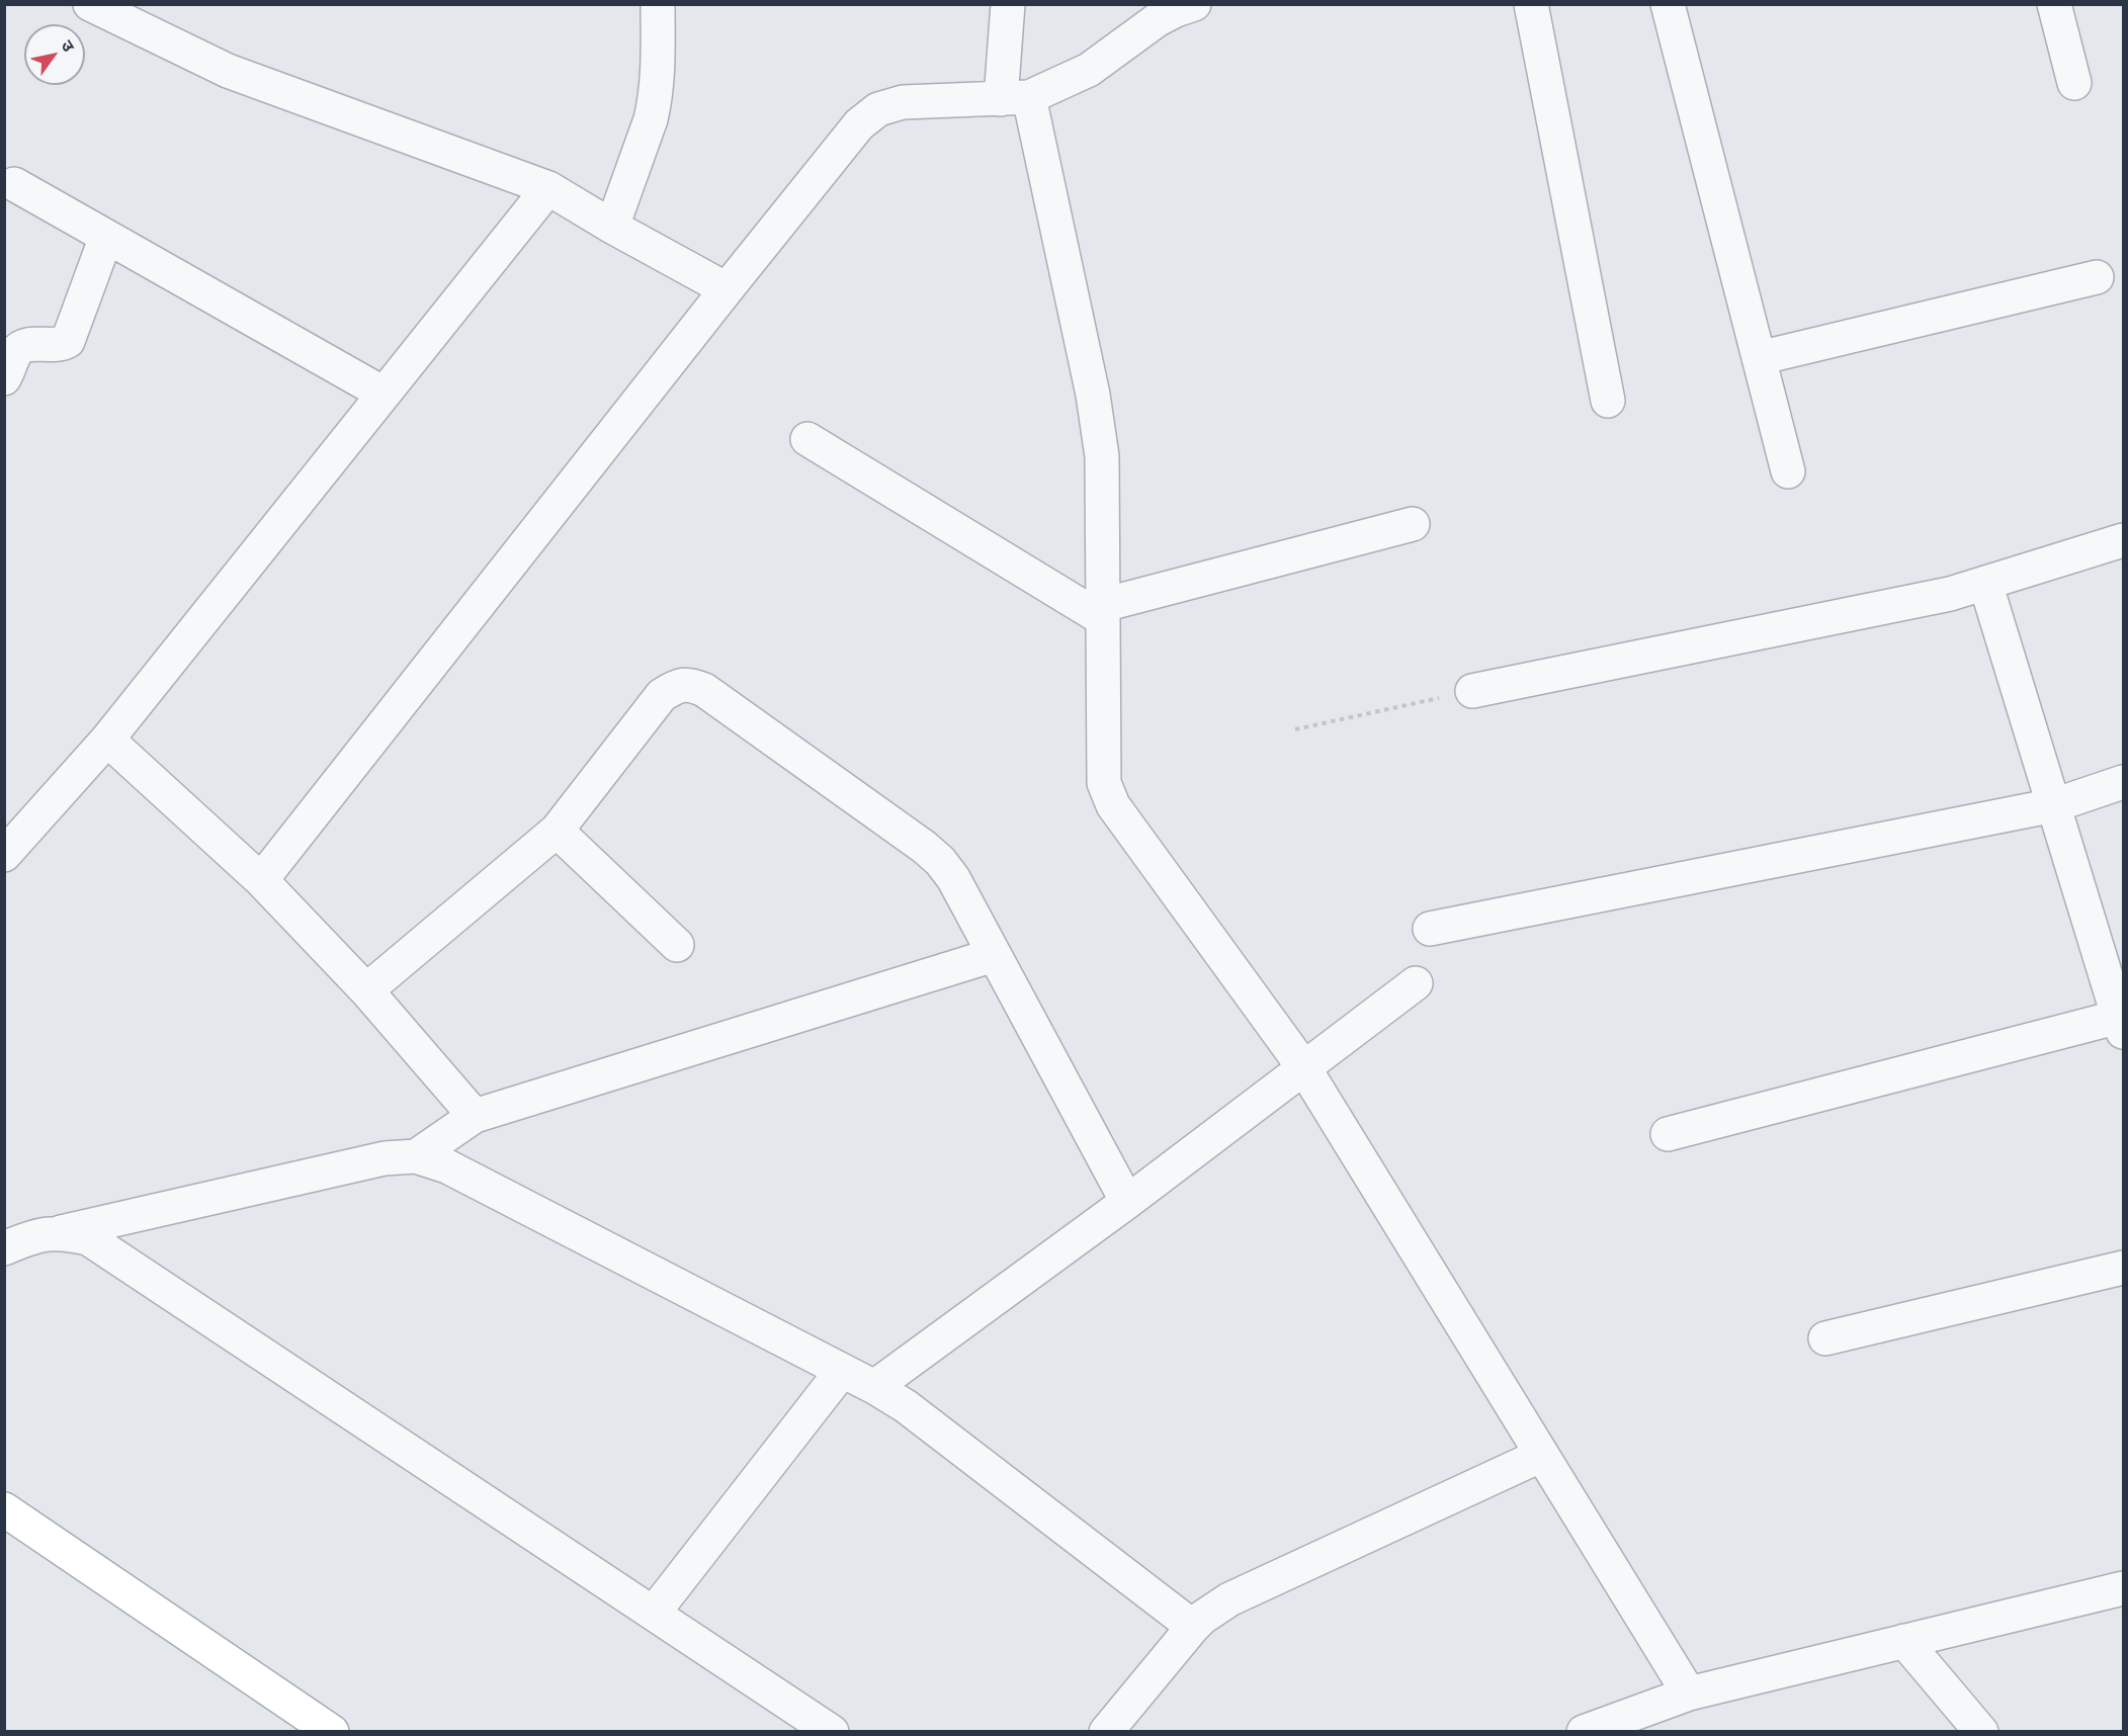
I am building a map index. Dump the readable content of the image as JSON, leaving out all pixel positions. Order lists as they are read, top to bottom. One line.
{"north":"top right"}
